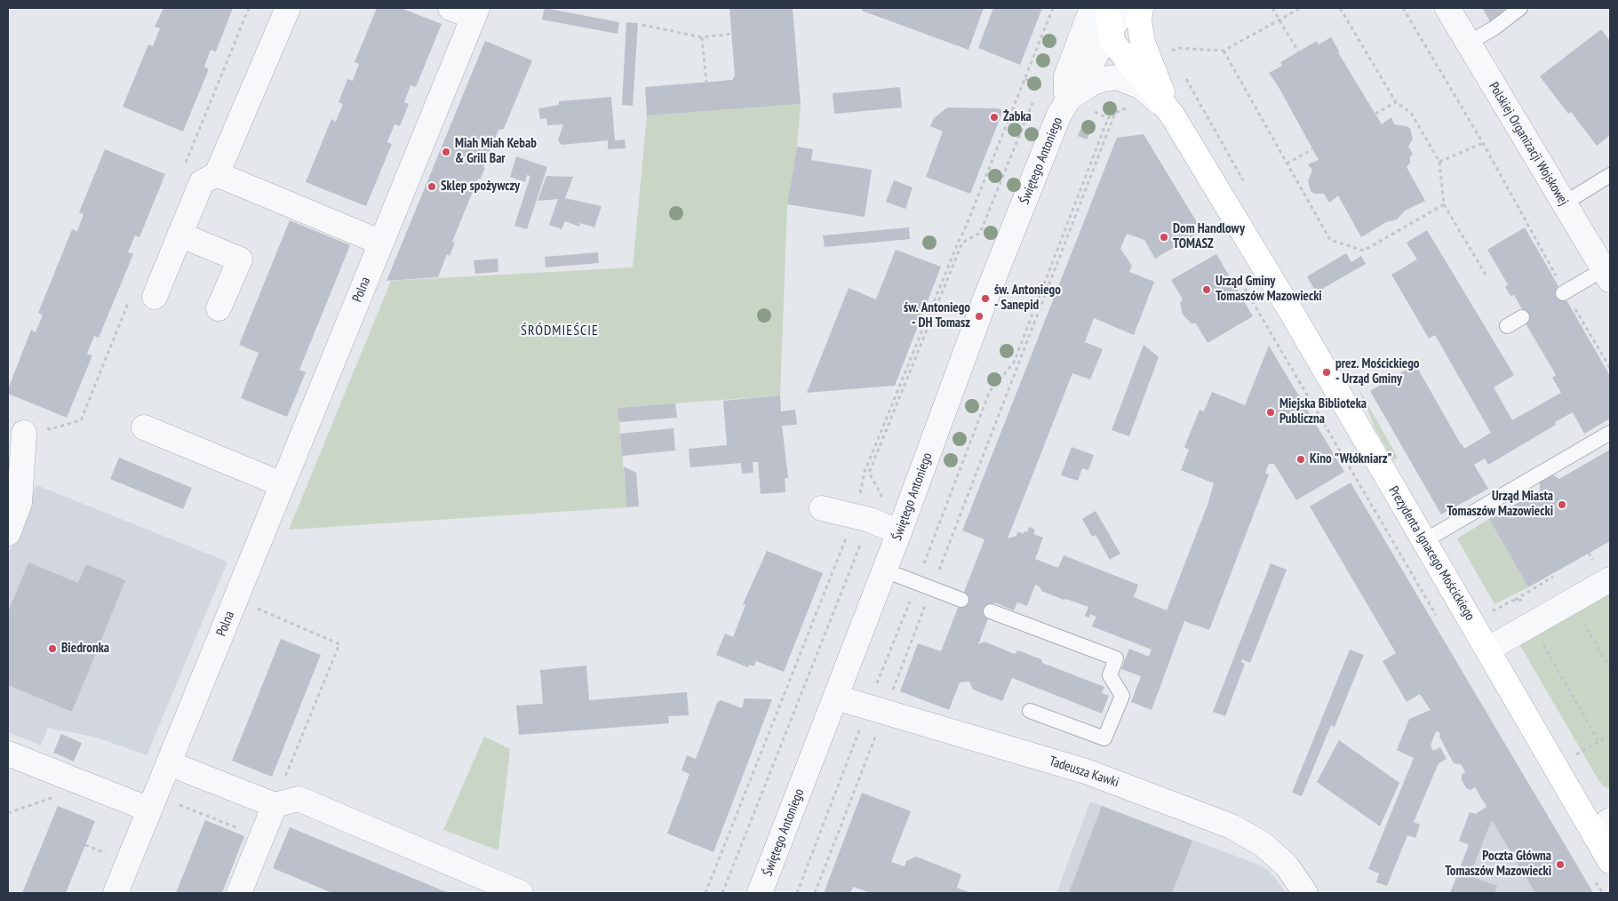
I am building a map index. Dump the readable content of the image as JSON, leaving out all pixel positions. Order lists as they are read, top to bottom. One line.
{"streets":{"main road":["Prezydenta Ignacego Mościckiego"],"street":["Polskiej Organizacji Wojskowej","Świętego Antoniego","Polna","Tadeusza Kawki"]},"crossings":[["Świętego Antoniego","Prezydenta Ignacego Mościckiego"],["Świętego Antoniego","Tadeusza Kawki"]],"districts":["ŚRÓDMIEŚCIE"],"places":["Żabka","Miah Miah Kebab & Grill Bar","Sklep spożywczy","Dom Handlowy TOMASZ","Urząd Gminy Tomaszów Mazowiecki","św. Antoniego - Sanepid","św. Antoniego - DH Tomasz","prez. Mościckiego - Urząd Gminy","Miejska Biblioteka Publiczna","Kino \"Włókniarz\"","Urząd Miasta Tomaszów Mazowiecki","Biedronka","Poczta Główna Tomaszów Mazowiecki"]}
